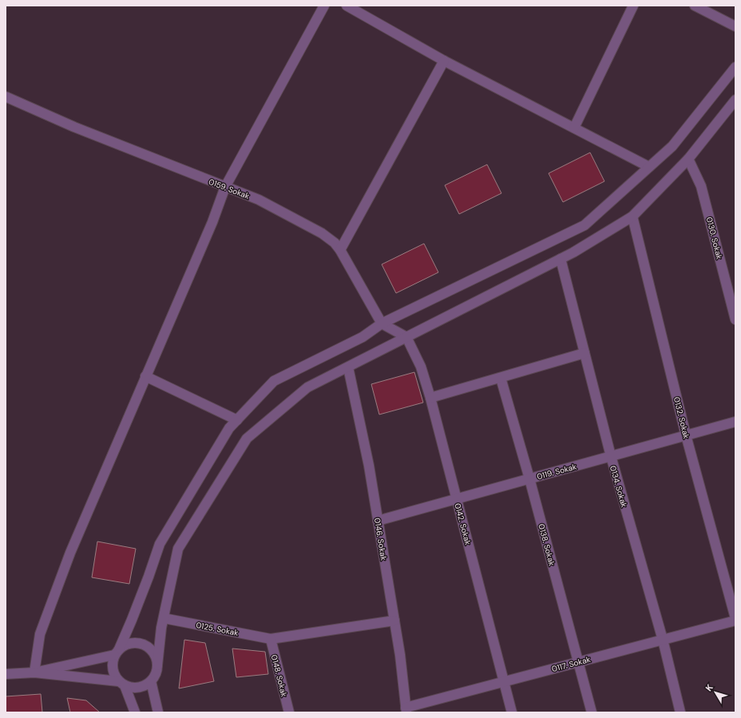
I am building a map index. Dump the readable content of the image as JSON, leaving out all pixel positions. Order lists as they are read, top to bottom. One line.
{"streets":{"street":["0159. Sokak","0130. Sokak","0132. Sokak","0119. Sokak","0134. Sokak","0142. Sokak","0146. Sokak","0138. Sokak","0125. Sokak","0117. Sokak","0148. Sokak"]},"crossings":[["0132. Sokak","0119. Sokak"],["0132. Sokak","0117. Sokak"],["0119. Sokak","0134. Sokak"],["0119. Sokak","0142. Sokak"],["0119. Sokak","0146. Sokak"],["0119. Sokak","0138. Sokak"],["0134. Sokak","0117. Sokak"],["0142. Sokak","0117. Sokak"],["0146. Sokak","0125. Sokak"],["0146. Sokak","0117. Sokak"],["0138. Sokak","0117. Sokak"],["0125. Sokak","0148. Sokak"]],"north":"top left"}
